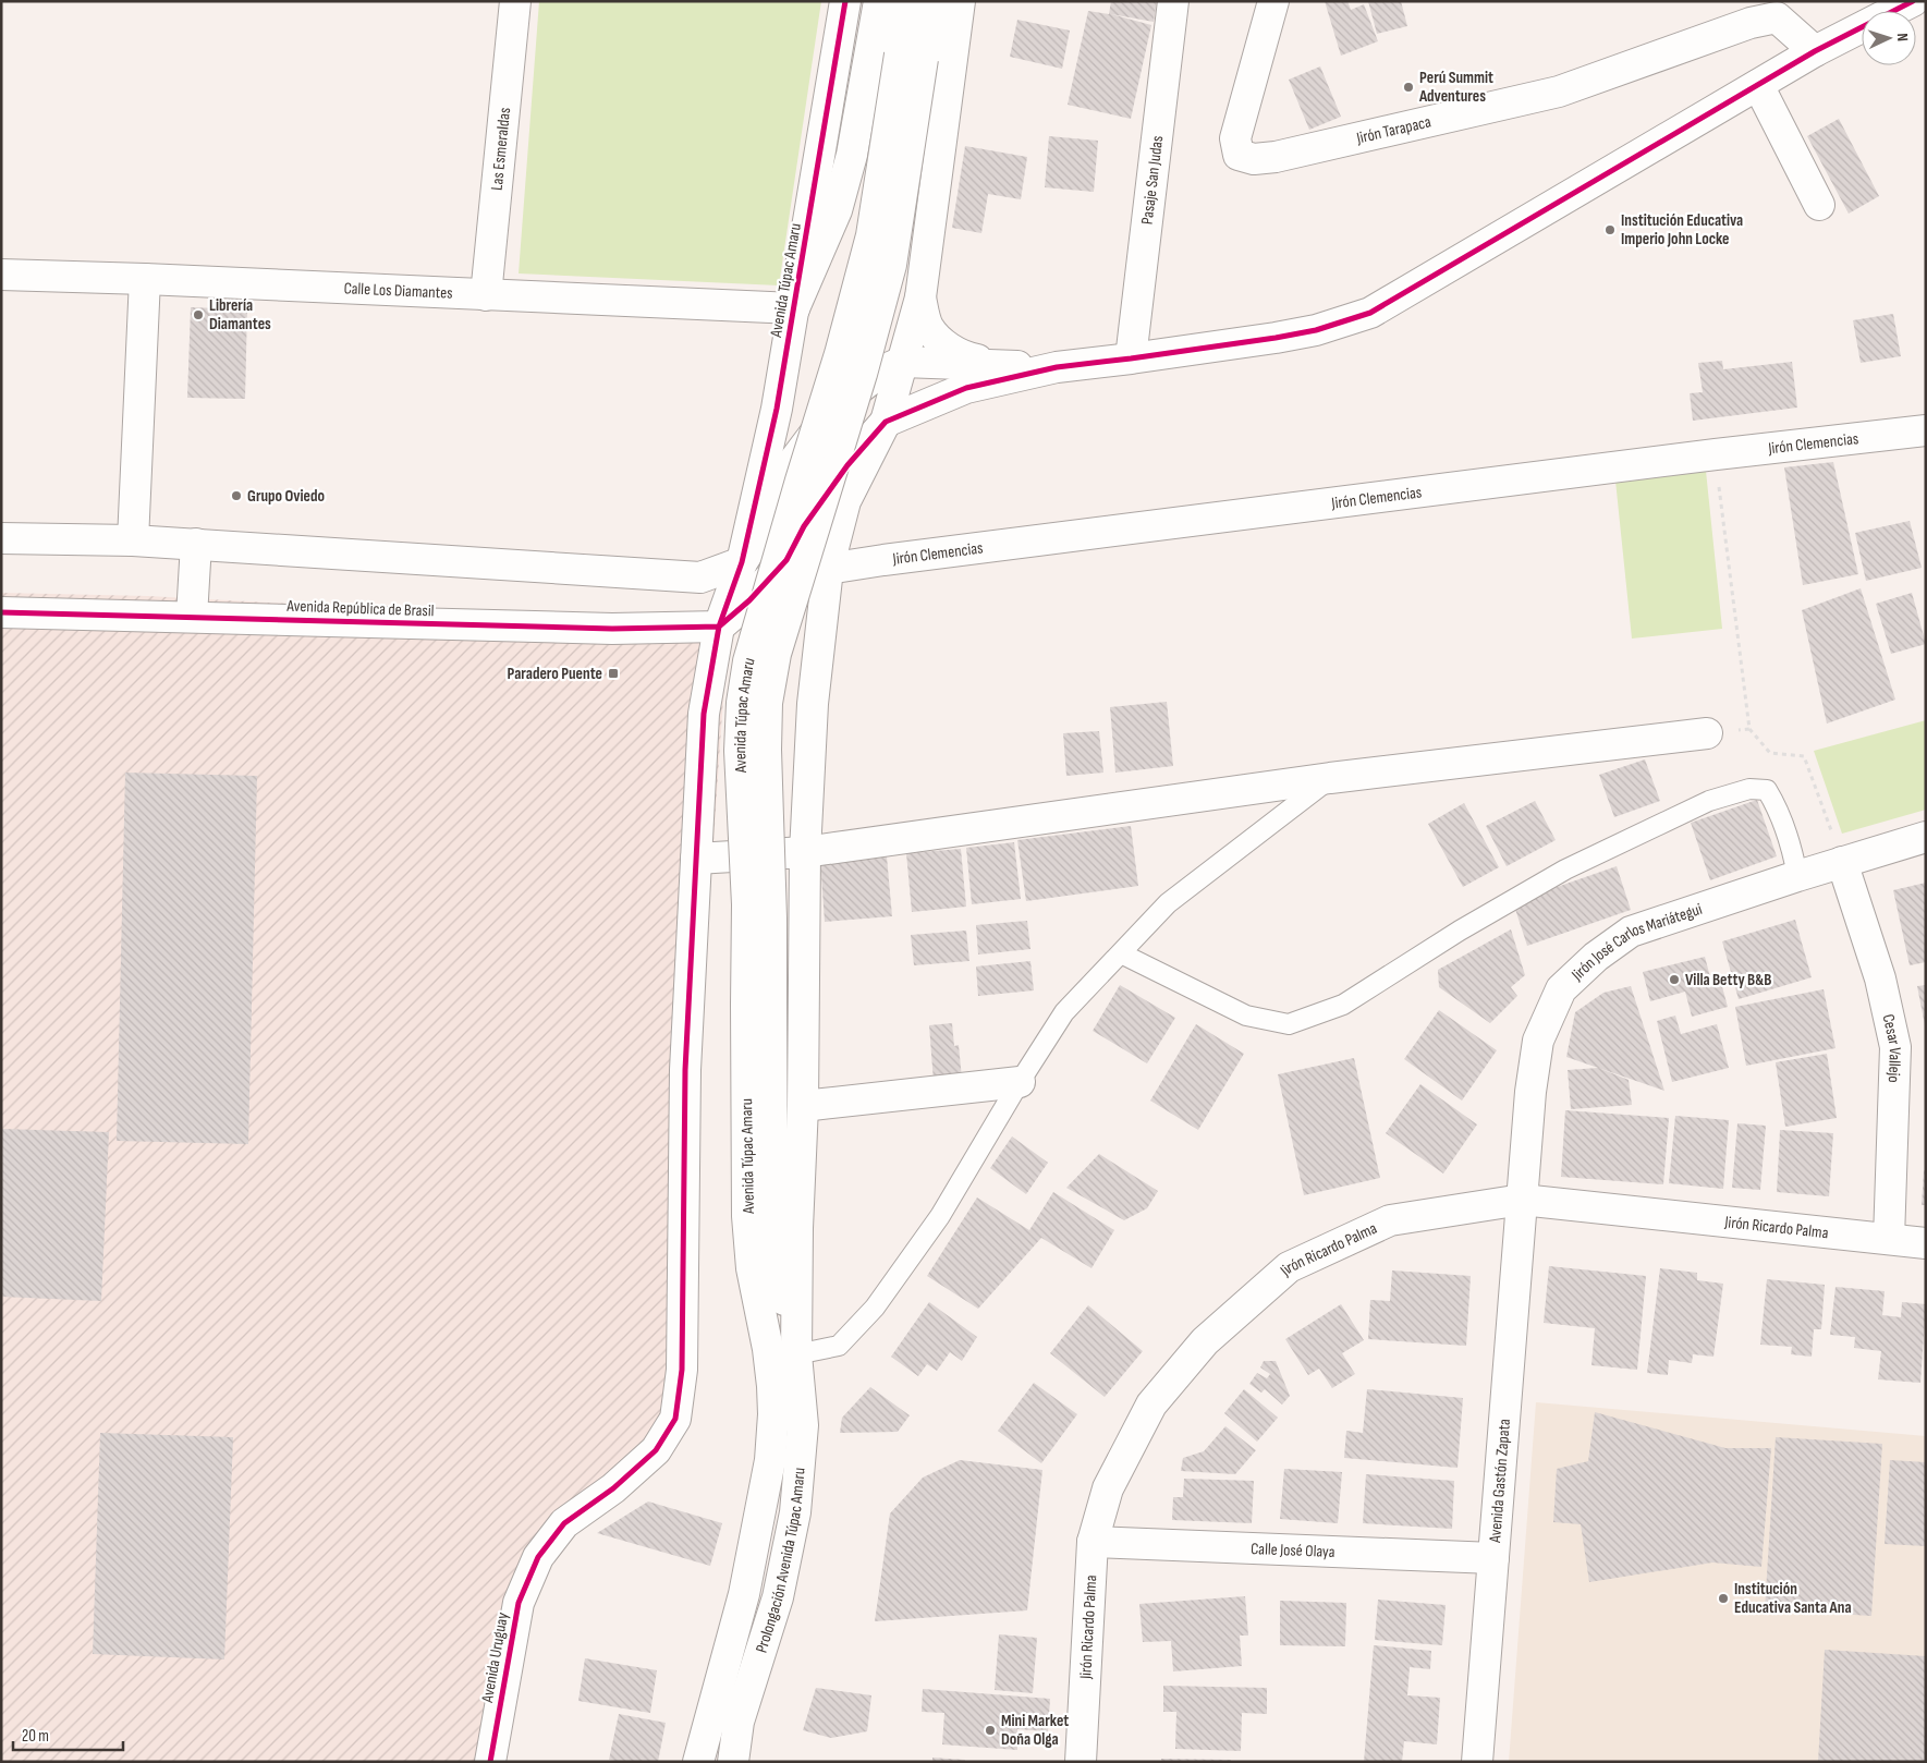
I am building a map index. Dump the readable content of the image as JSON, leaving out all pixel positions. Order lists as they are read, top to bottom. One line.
{"streets":{"street":["Jirón Tarapaca","Las Esmeraldas","Pasaje San Judas","Avenida Túpac Amaru","Calle Los Diamantes","Jirón Clemencias","Avenida República de Brasil","Jirón José Carlos Mariátegui","Cesar Vallejo","Jirón Ricardo Palma","Avenida Gastón Zapata","Calle José Olaya","Prolongación Avenida Túpac Amaru","Avenida Uruguay"]},"crossings":[["Las Esmeraldas","Calle Los Diamantes"],["Avenida Túpac Amaru","Calle Los Diamantes"],["Avenida Túpac Amaru","Prolongación Avenida Túpac Amaru"],["Avenida Túpac Amaru","Avenida Uruguay"],["Avenida República de Brasil","Avenida Uruguay"],["Jirón José Carlos Mariátegui","Cesar Vallejo"],["Jirón José Carlos Mariátegui","Jirón Ricardo Palma"],["Jirón José Carlos Mariátegui","Avenida Gastón Zapata"],["Cesar Vallejo","Jirón Ricardo Palma"],["Jirón Ricardo Palma","Avenida Gastón Zapata"],["Jirón Ricardo Palma","Calle José Olaya"],["Avenida Gastón Zapata","Calle José Olaya"]],"places":{"other":["Perú Summit Adventures","Institución Educativa Imperio John Locke","Librería Diamantes","Grupo Oviedo","Villa Betty B&B","Institución Educativa Santa Ana","Mini Market Doña Olga"],"transit":["Paradero Puente"]},"scale_bar":"20 m","north":"right"}
